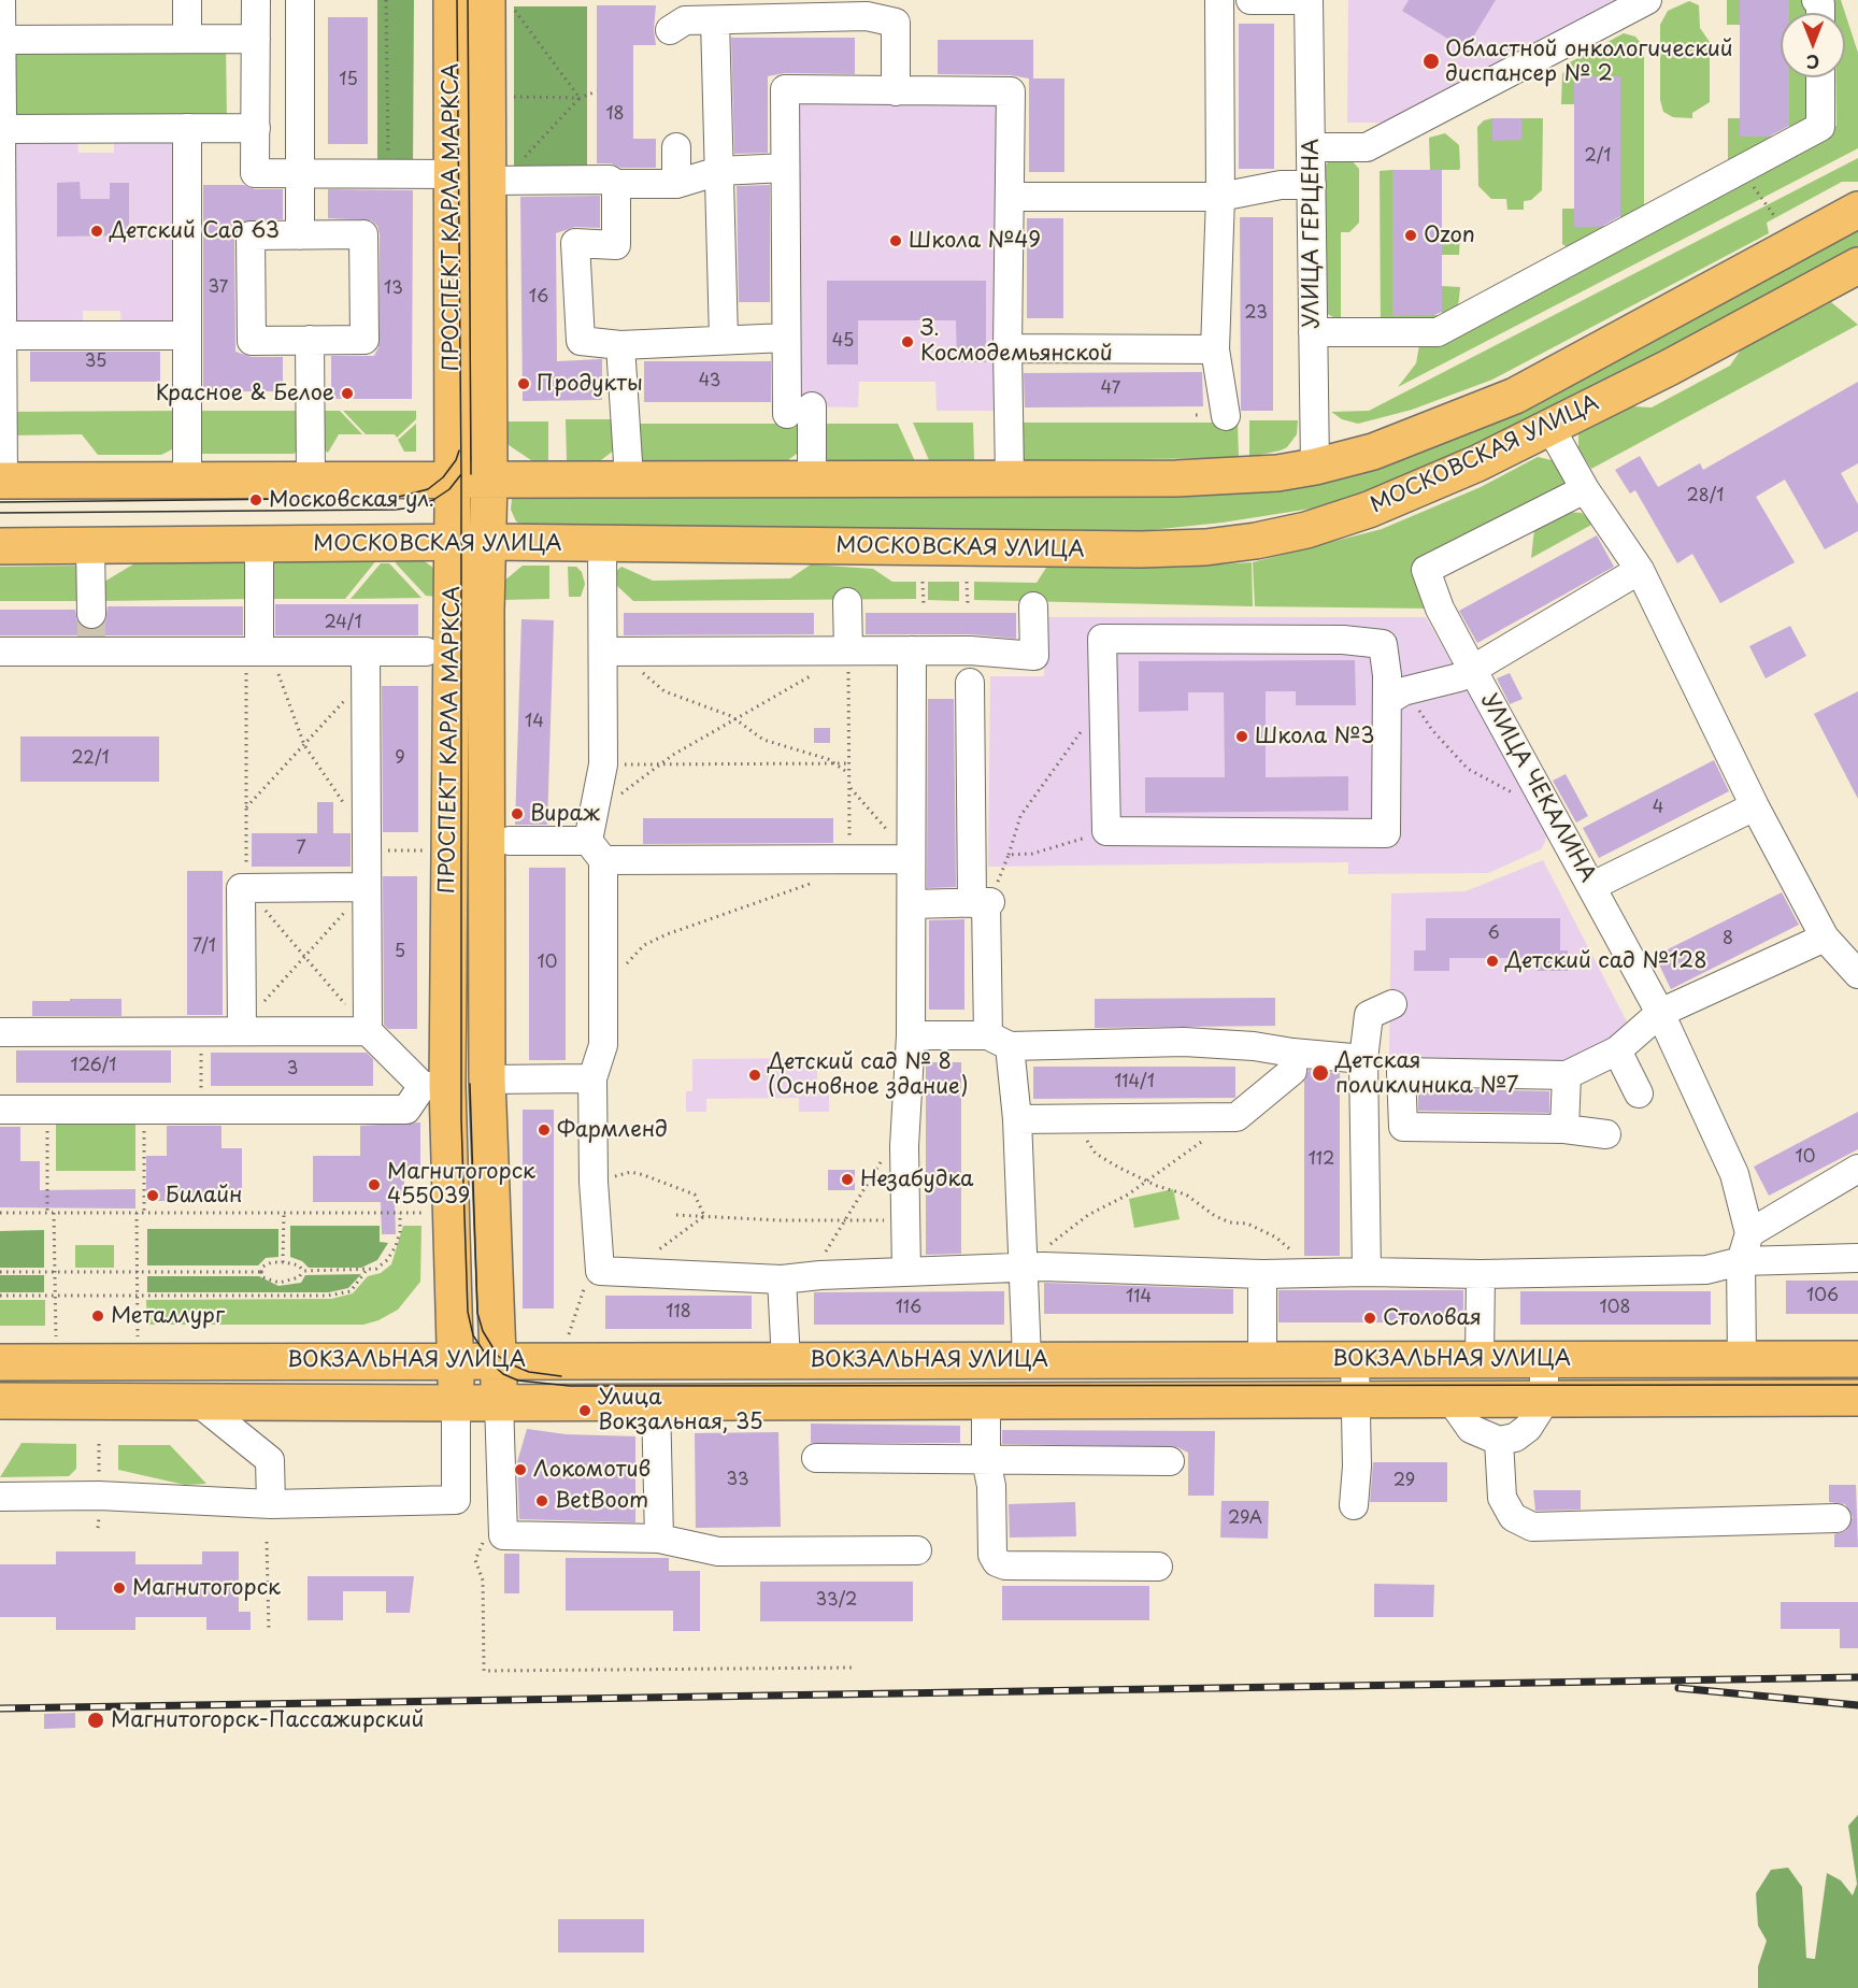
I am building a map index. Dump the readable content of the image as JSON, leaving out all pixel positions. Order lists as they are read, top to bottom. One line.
{"streets":{"main road":["ПРОСПЕКТ КАРЛА МАРКСА","МОСКОВСКАЯ УЛИЦА","ВОКЗАЛЬНАЯ УЛИЦА"],"street":["УЛИЦА ГЕРЦЕНА","УЛИЦА ЧЕКАЛИНА"]},"crossings":[["ПРОСПЕКТ КАРЛА МАРКСА","МОСКОВСКАЯ УЛИЦА"],["ПРОСПЕКТ КАРЛА МАРКСА","ВОКЗАЛЬНАЯ УЛИЦА"],["УЛИЦА ГЕРЦЕНА","МОСКОВСКАЯ УЛИЦА"]],"places":["Областной онкологический диспансер № 2","Детский Сад 63","Ozon","Школа №49","З. Космодемьянской","Продукты","Красное & Белое","Московская ул.","Школа №3","Вираж","Детский сад №128","Детская поликлиника №7","Детский сад № 8 (Основное здание)","Фармленд","Незабудка","Магнитогорск 455039","Билайн","Металлург","Столовая","Улица Вокзальная, 35","Локомотив","BetBoom","Магнитогорск","Магнитогорск-Пассажирский"],"house_numbers":["15","18","2/1","37","13","16","23","45","35","43","47","28/1","24/1","14","22/1","9","4","7","6","8","7/1","5","10","126/1","3","114/1","10","112","106","114","116","108","118","33","29","29А","33/2"],"north":"bottom"}
